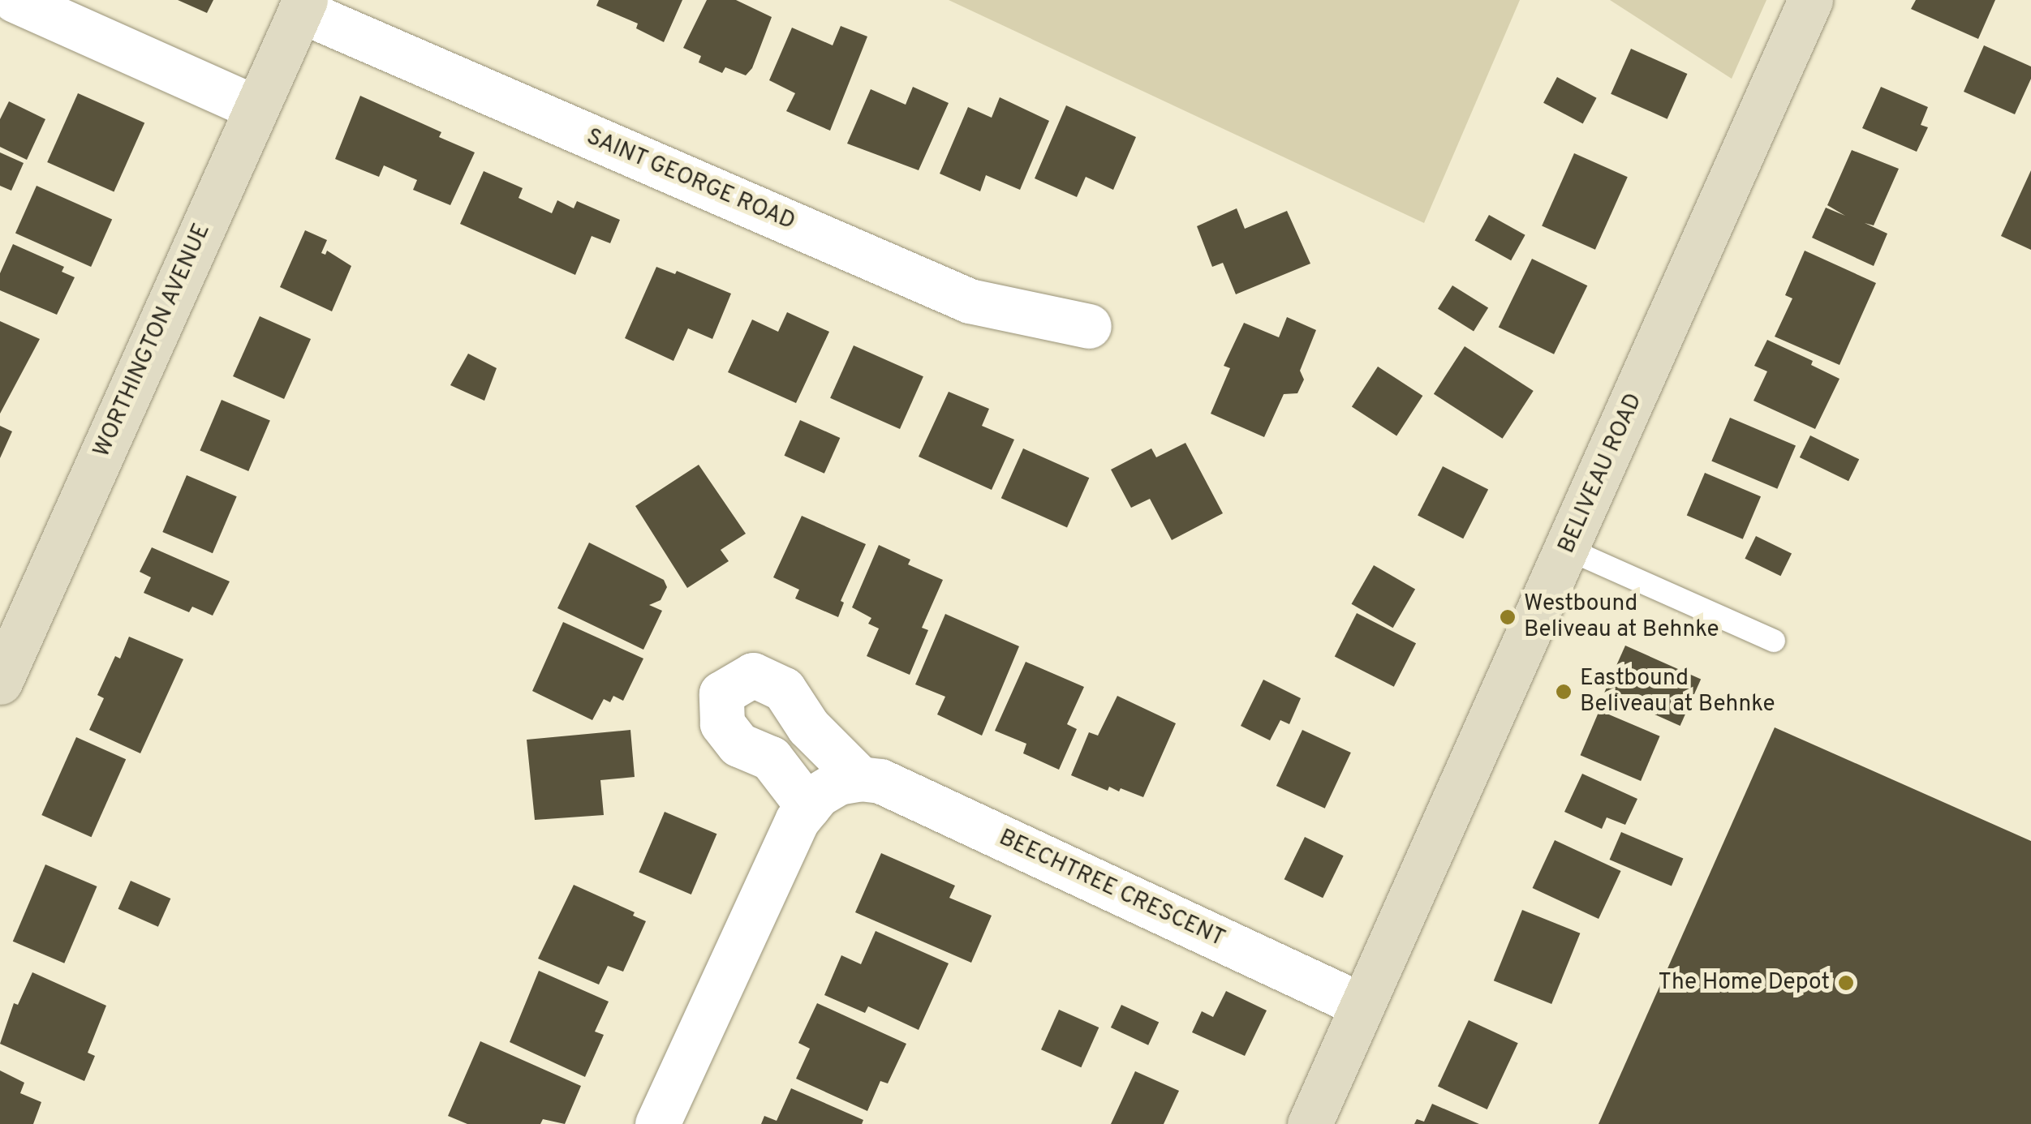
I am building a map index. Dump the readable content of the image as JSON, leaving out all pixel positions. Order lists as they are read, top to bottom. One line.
{"streets":{"street":["SAINT GEORGE ROAD","WORTHINGTON AVENUE","BELIVEAU ROAD","BEECHTREE CRESCENT"]},"crossings":[["SAINT GEORGE ROAD","WORTHINGTON AVENUE"],["BELIVEAU ROAD","BEECHTREE CRESCENT"]],"places":["Westbound Beliveau at Behnke","Eastbound Beliveau at Behnke","The Home Depot"]}
